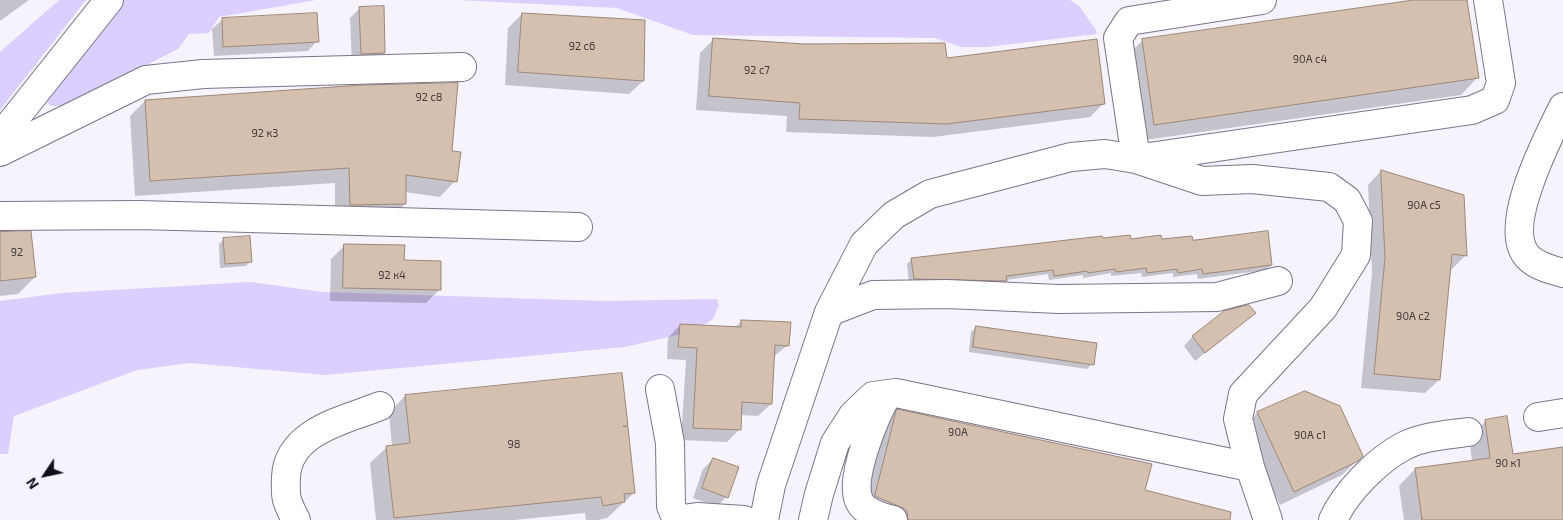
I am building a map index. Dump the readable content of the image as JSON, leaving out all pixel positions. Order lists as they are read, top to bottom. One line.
{"house_numbers":["92 с6","90А с4","92 с7","92 с8","92 к3","90А с5","92","92 к4","90А с2","90А","90А с1","98","90 к1"],"north":"bottom left"}
